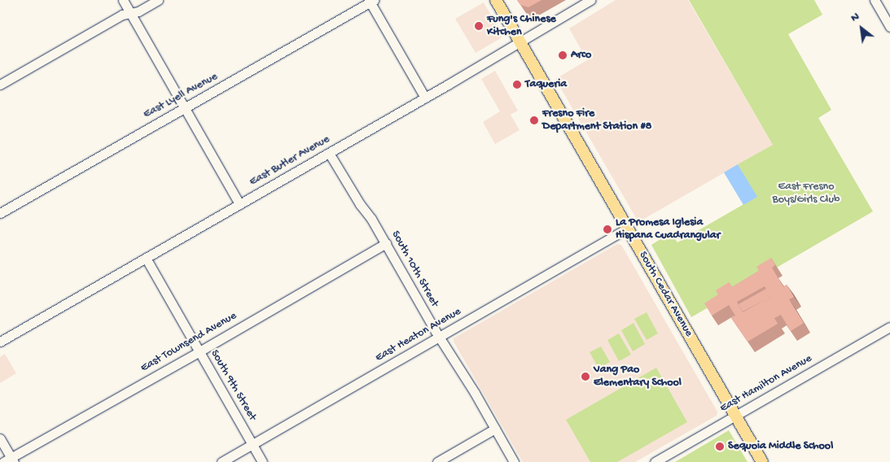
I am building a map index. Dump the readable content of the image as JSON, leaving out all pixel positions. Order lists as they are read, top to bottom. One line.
{"streets":{"main road":["South Cedar Avenue"],"street":["East Lyell Avenue","East Butler Avenue","South 10th Street","East Heaton Avenue","East Townsend Avenue","East Hamilton Avenue","South 9th Street"]},"crossings":[["East Butler Avenue","South 10th Street"],["East Butler Avenue","South Cedar Avenue"],["East Butler Avenue","South 9th Street"],["South 10th Street","East Heaton Avenue"],["South 10th Street","East Townsend Avenue"],["South Cedar Avenue","East Heaton Avenue"],["South Cedar Avenue","East Hamilton Avenue"],["East Heaton Avenue","South 9th Street"],["East Townsend Avenue","South 9th Street"]],"parks":["East Fresno Boys/Girls Club"],"places":["Fung's Chinese Kitchen","Arco","Taqueria","Fresno Fire Department Station #8","La Promesa Iglesia Hispana Cuadrangular","Vang Pao Elementary School","Sequoia Middle School"],"north":"top left"}
